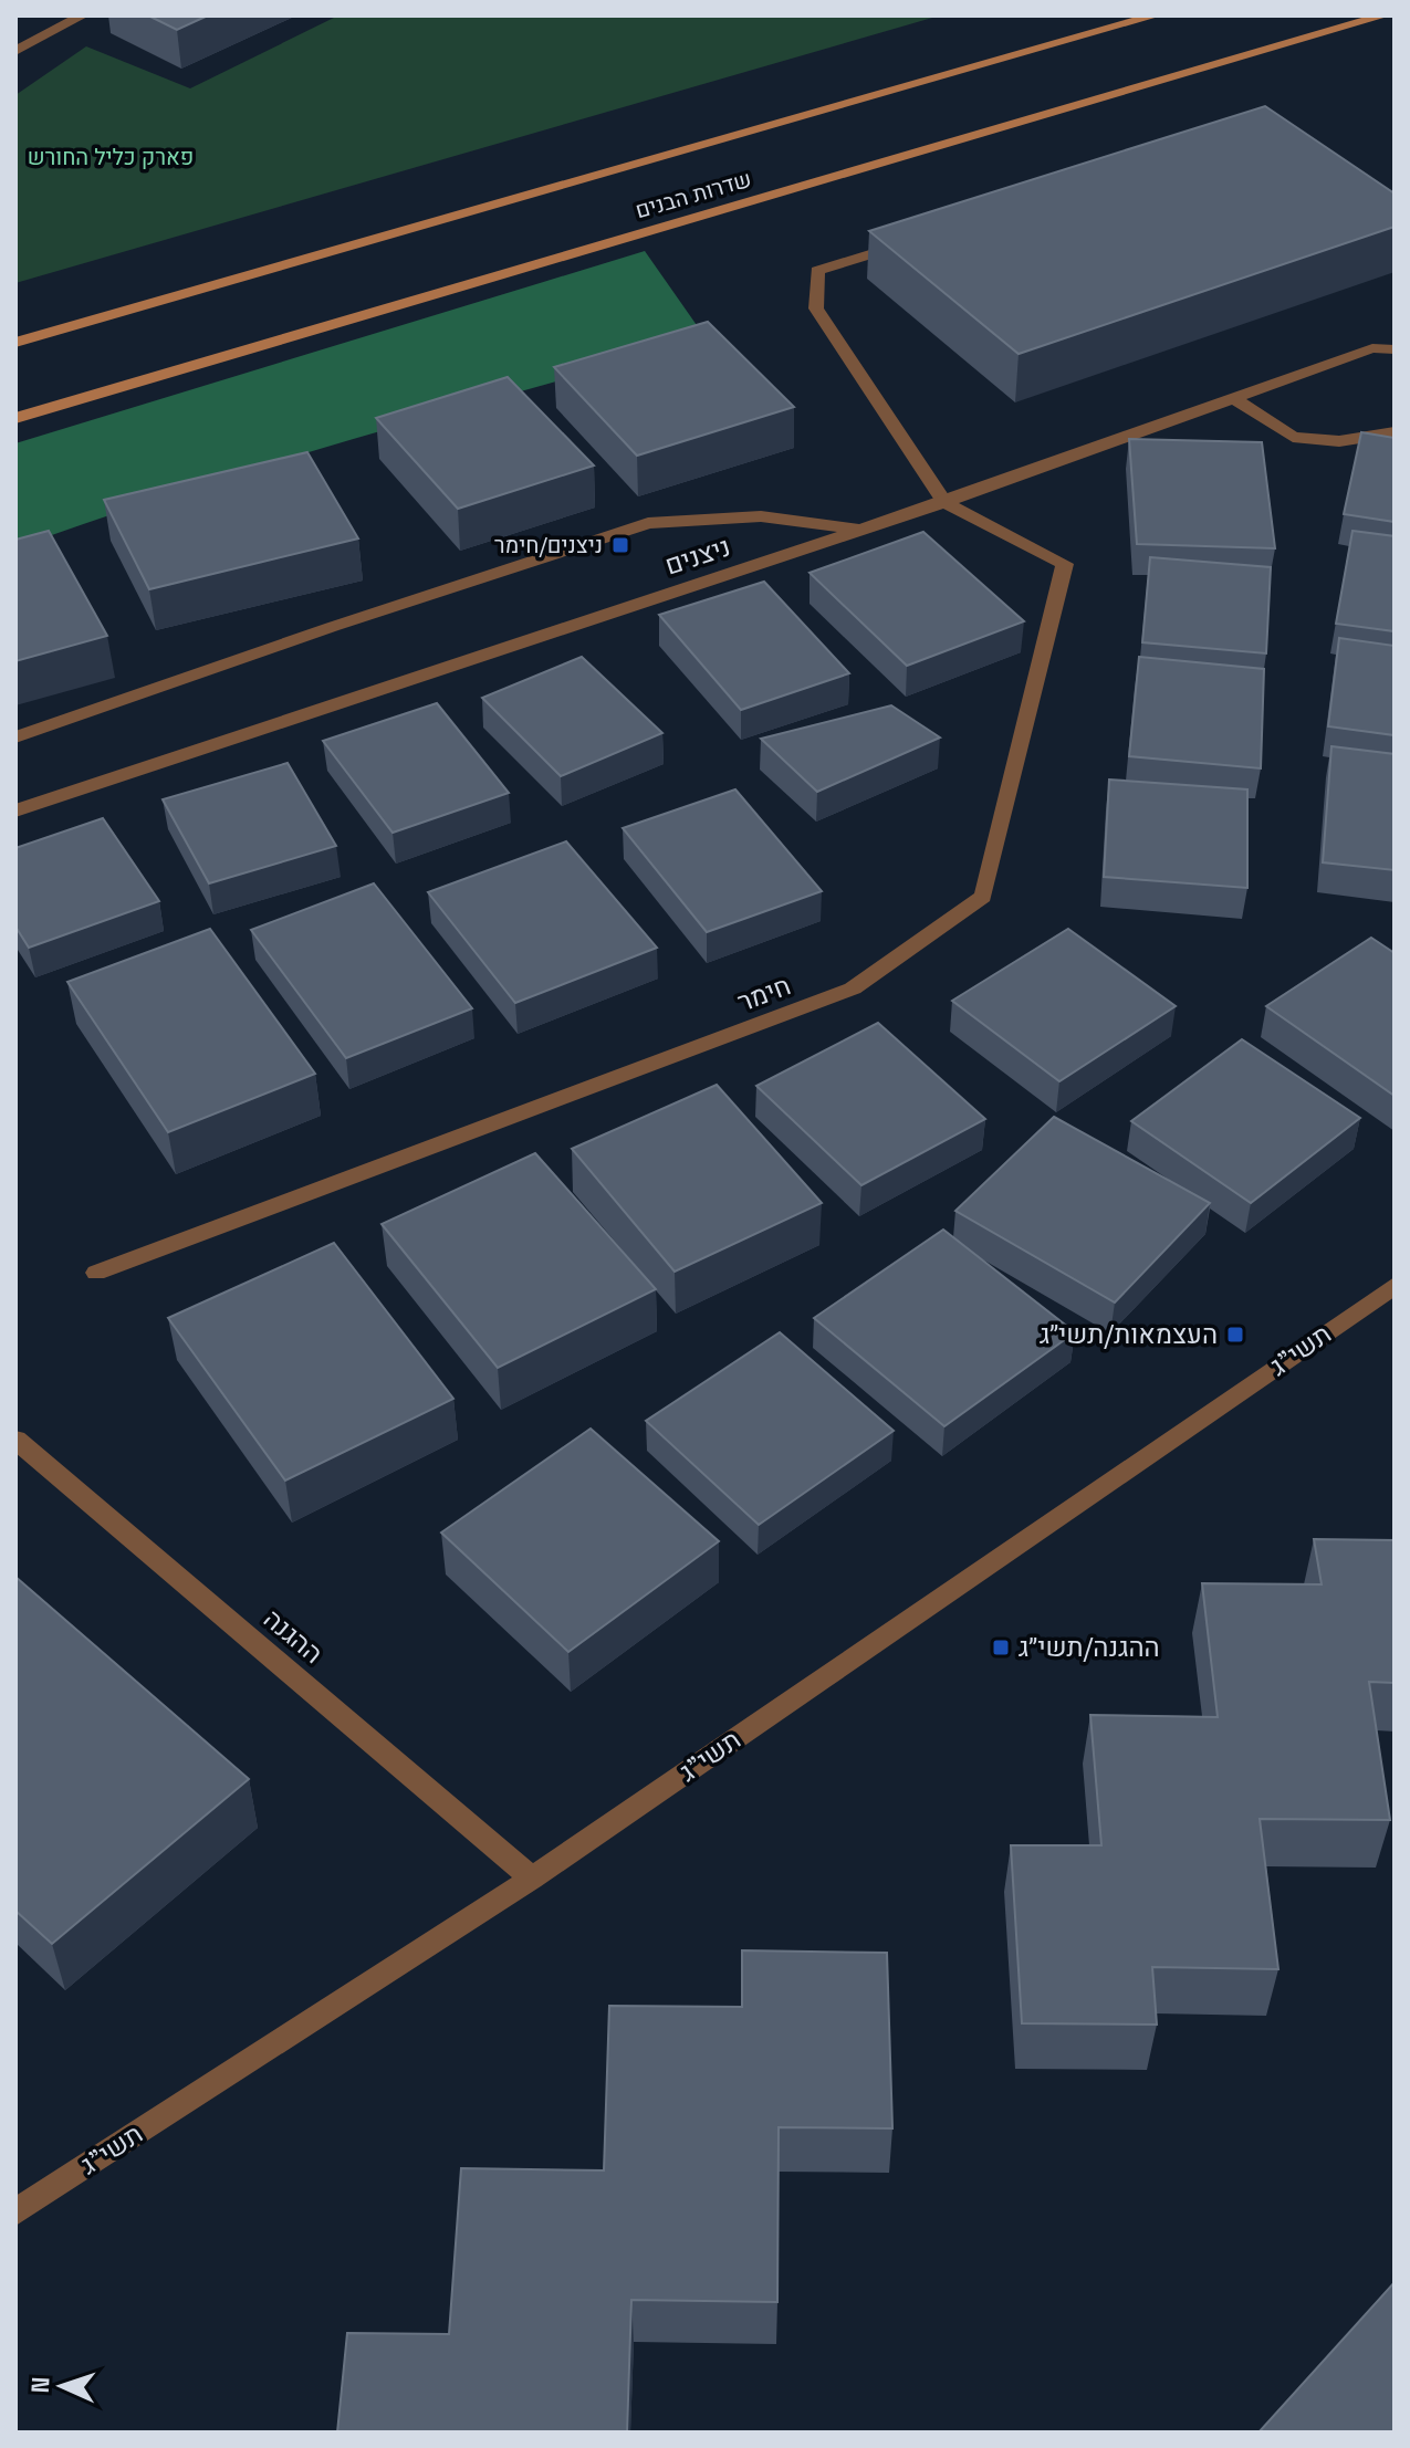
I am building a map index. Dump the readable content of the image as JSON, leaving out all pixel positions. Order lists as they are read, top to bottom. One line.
{"streets":{"main road":["שדרות הבנים"],"street":["ניצנים","חימר","תשי\"ג","ההגנה"]},"crossings":[["ניצנים","חימר"],["תשי\"ג","ההגנה"]],"parks":["פארק כליל החורש"],"places":{"transit":["ניצנים/חימר","העצמאות/תשי״ג","ההגנה/תשי״ג"]},"north":"left"}
